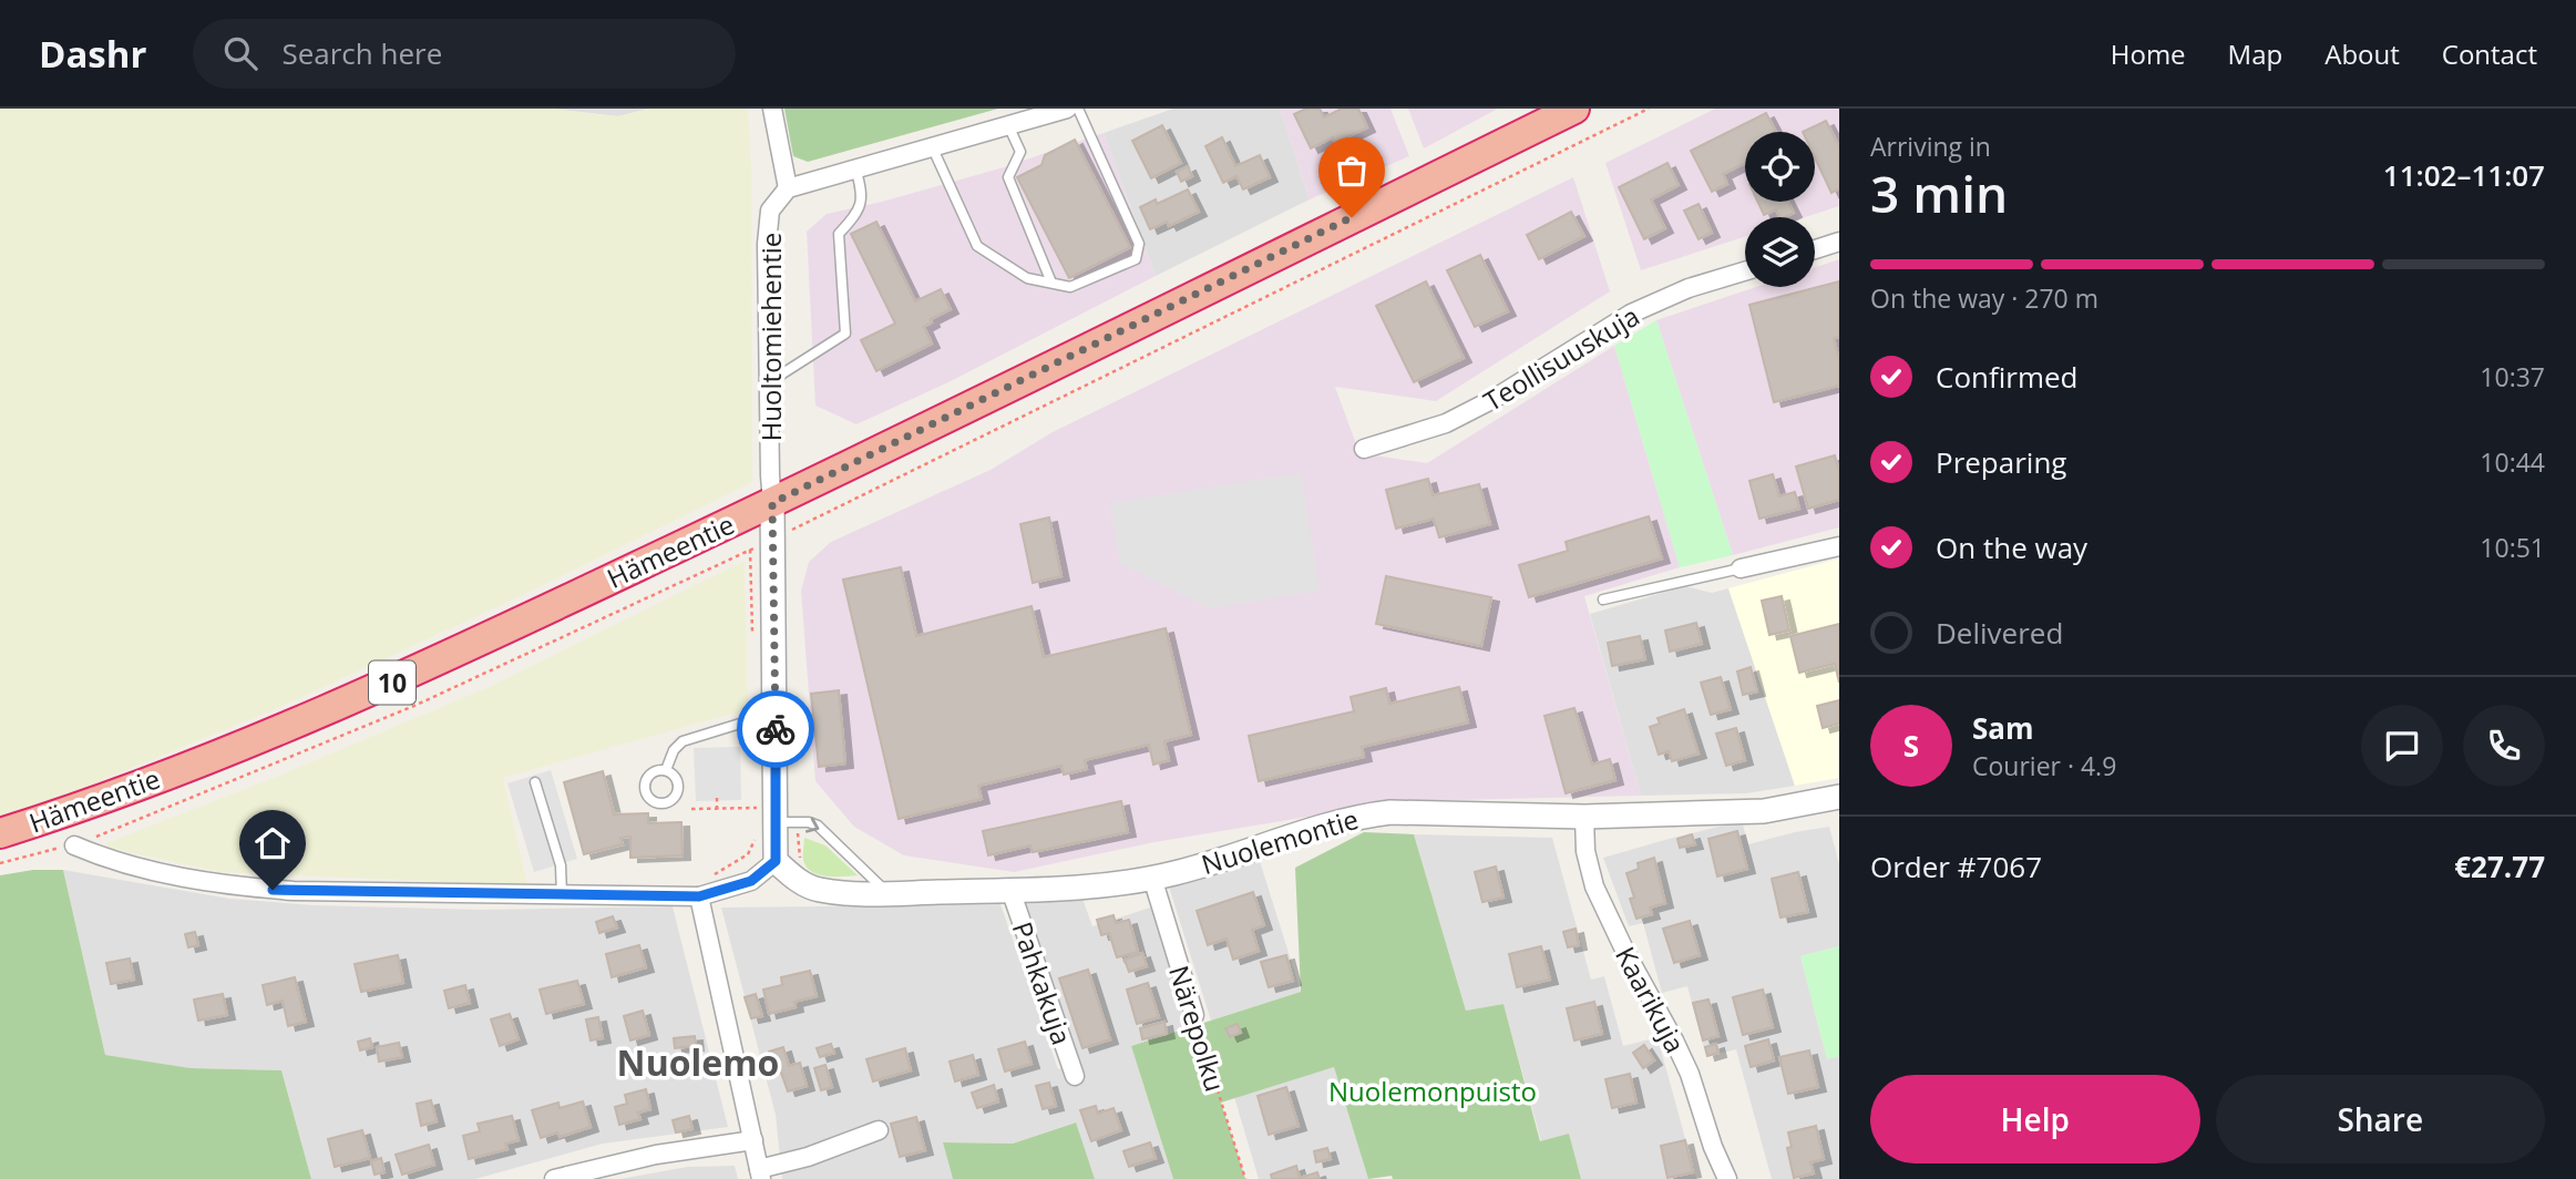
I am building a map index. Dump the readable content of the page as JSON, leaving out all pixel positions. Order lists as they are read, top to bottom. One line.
{"streets":{"highway":["Hämeentie","10"],"street":["Huoltomiehentie","Teollisuuskuja","Nuolemontie","Pahkakuja","Kaarikuja","Närepolku"]},"crossings":[["Huoltomiehentie","Hämeentie"],["Nuolemontie","Pahkakuja"],["Nuolemontie","Kaarikuja"],["Nuolemontie","Närepolku"]],"districts":["Nuolemo"],"parks":["Nuolemonpuisto"],"page":{"header":"Dashr","search":"Search here","nav":["Home","Map","About","Contact"],"heading":["3 min","Arriving in","11:02–11:07"],"panel":["Sam","Courier · 4.9","Order #7067","€27.77"],"bar":"On the way · 270 m","list":[["Confirmed","10:37"],["Preparing","10:44"],["On the way","10:51"],"Delivered"],"round":"S","buttons":["Help","Share"]}}
